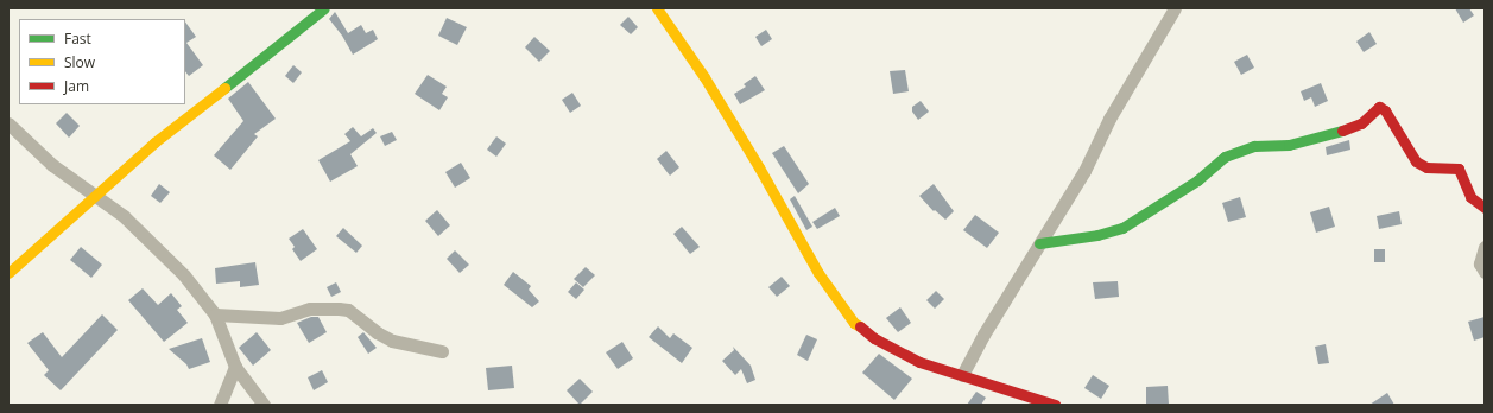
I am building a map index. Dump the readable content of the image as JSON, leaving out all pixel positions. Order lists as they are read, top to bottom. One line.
{"legend":["Fast","Slow","Jam"]}
